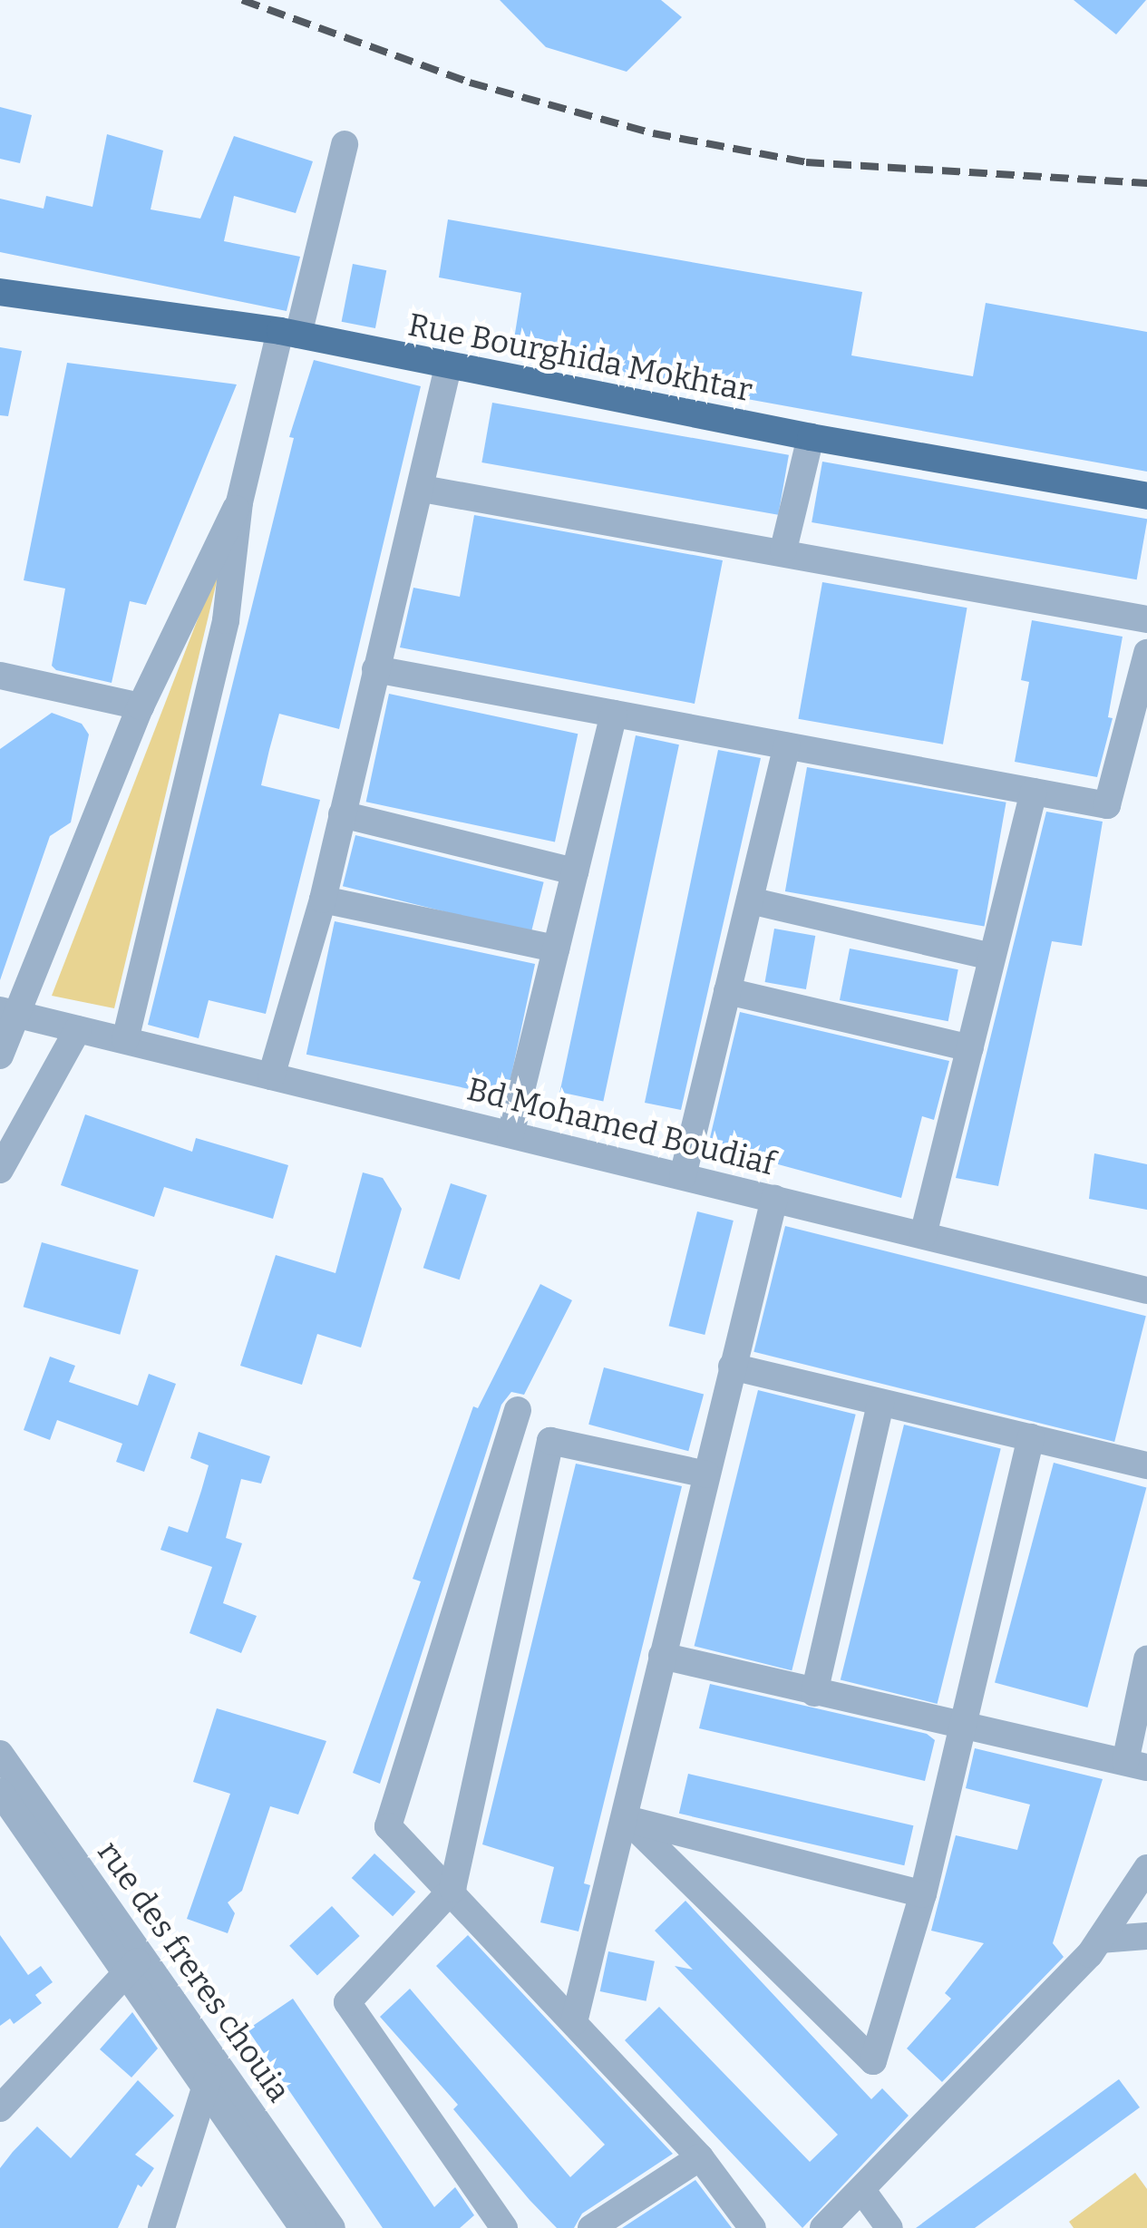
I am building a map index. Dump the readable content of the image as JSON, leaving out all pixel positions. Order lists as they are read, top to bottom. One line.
{"streets":{"main road":["Rue Bourghida Mokhtar"],"street":["Bd Mohamed Boudiaf","rue des freres chouia"]}}
